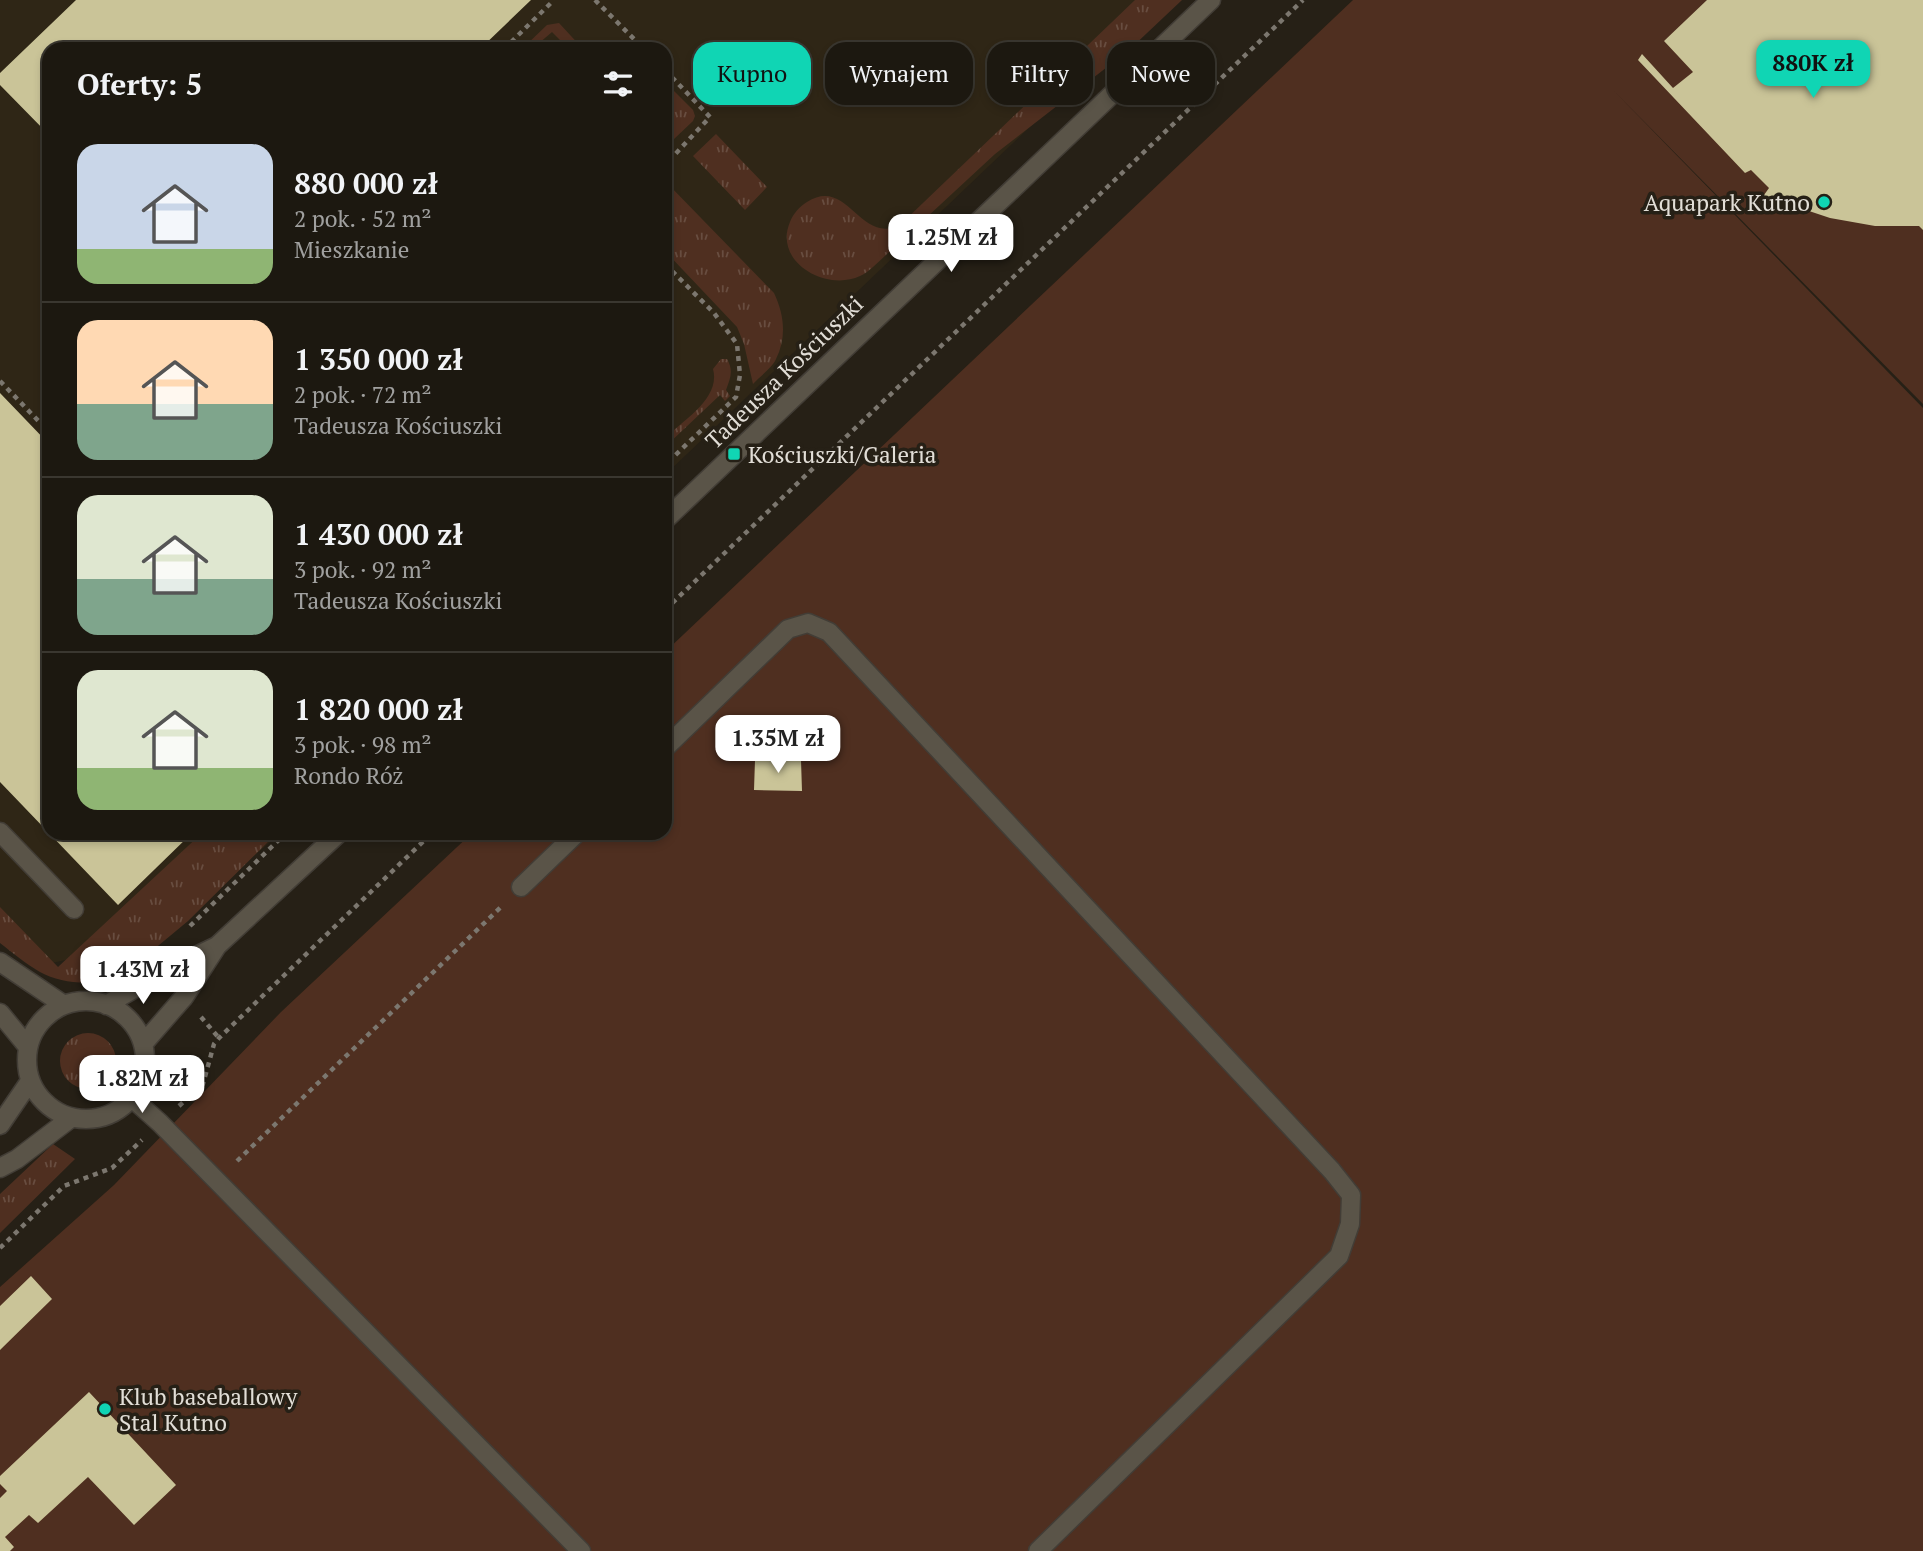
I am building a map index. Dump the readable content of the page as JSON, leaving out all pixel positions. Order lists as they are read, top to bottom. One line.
{"streets":{"street":["Tadeusza Kościuszki"]},"places":{"other":["Aquapark Kutno","Klub baseballowy Stal Kutno"],"transit":["Kościuszki/Galeria"]},"page":{"price":["880K zł","1.25M zł","1.35M zł","1.43M zł","1.82M zł"],"chip":["Kupno","Wynajem","Filtry","Nowe"],"heading":"Oferty: 5","list":[{"name":"880 000 zł","note":"2 pok. · 52 m² · Mieszkanie"},{"name":"1 350 000 zł","note":"2 pok. · 72 m² · Tadeusza Kościuszki"},{"name":"1 430 000 zł","note":"3 pok. · 92 m² · Tadeusza Kościuszki"},{"name":"1 820 000 zł","note":"3 pok. · 98 m² · Rondo Róż"}]}}
